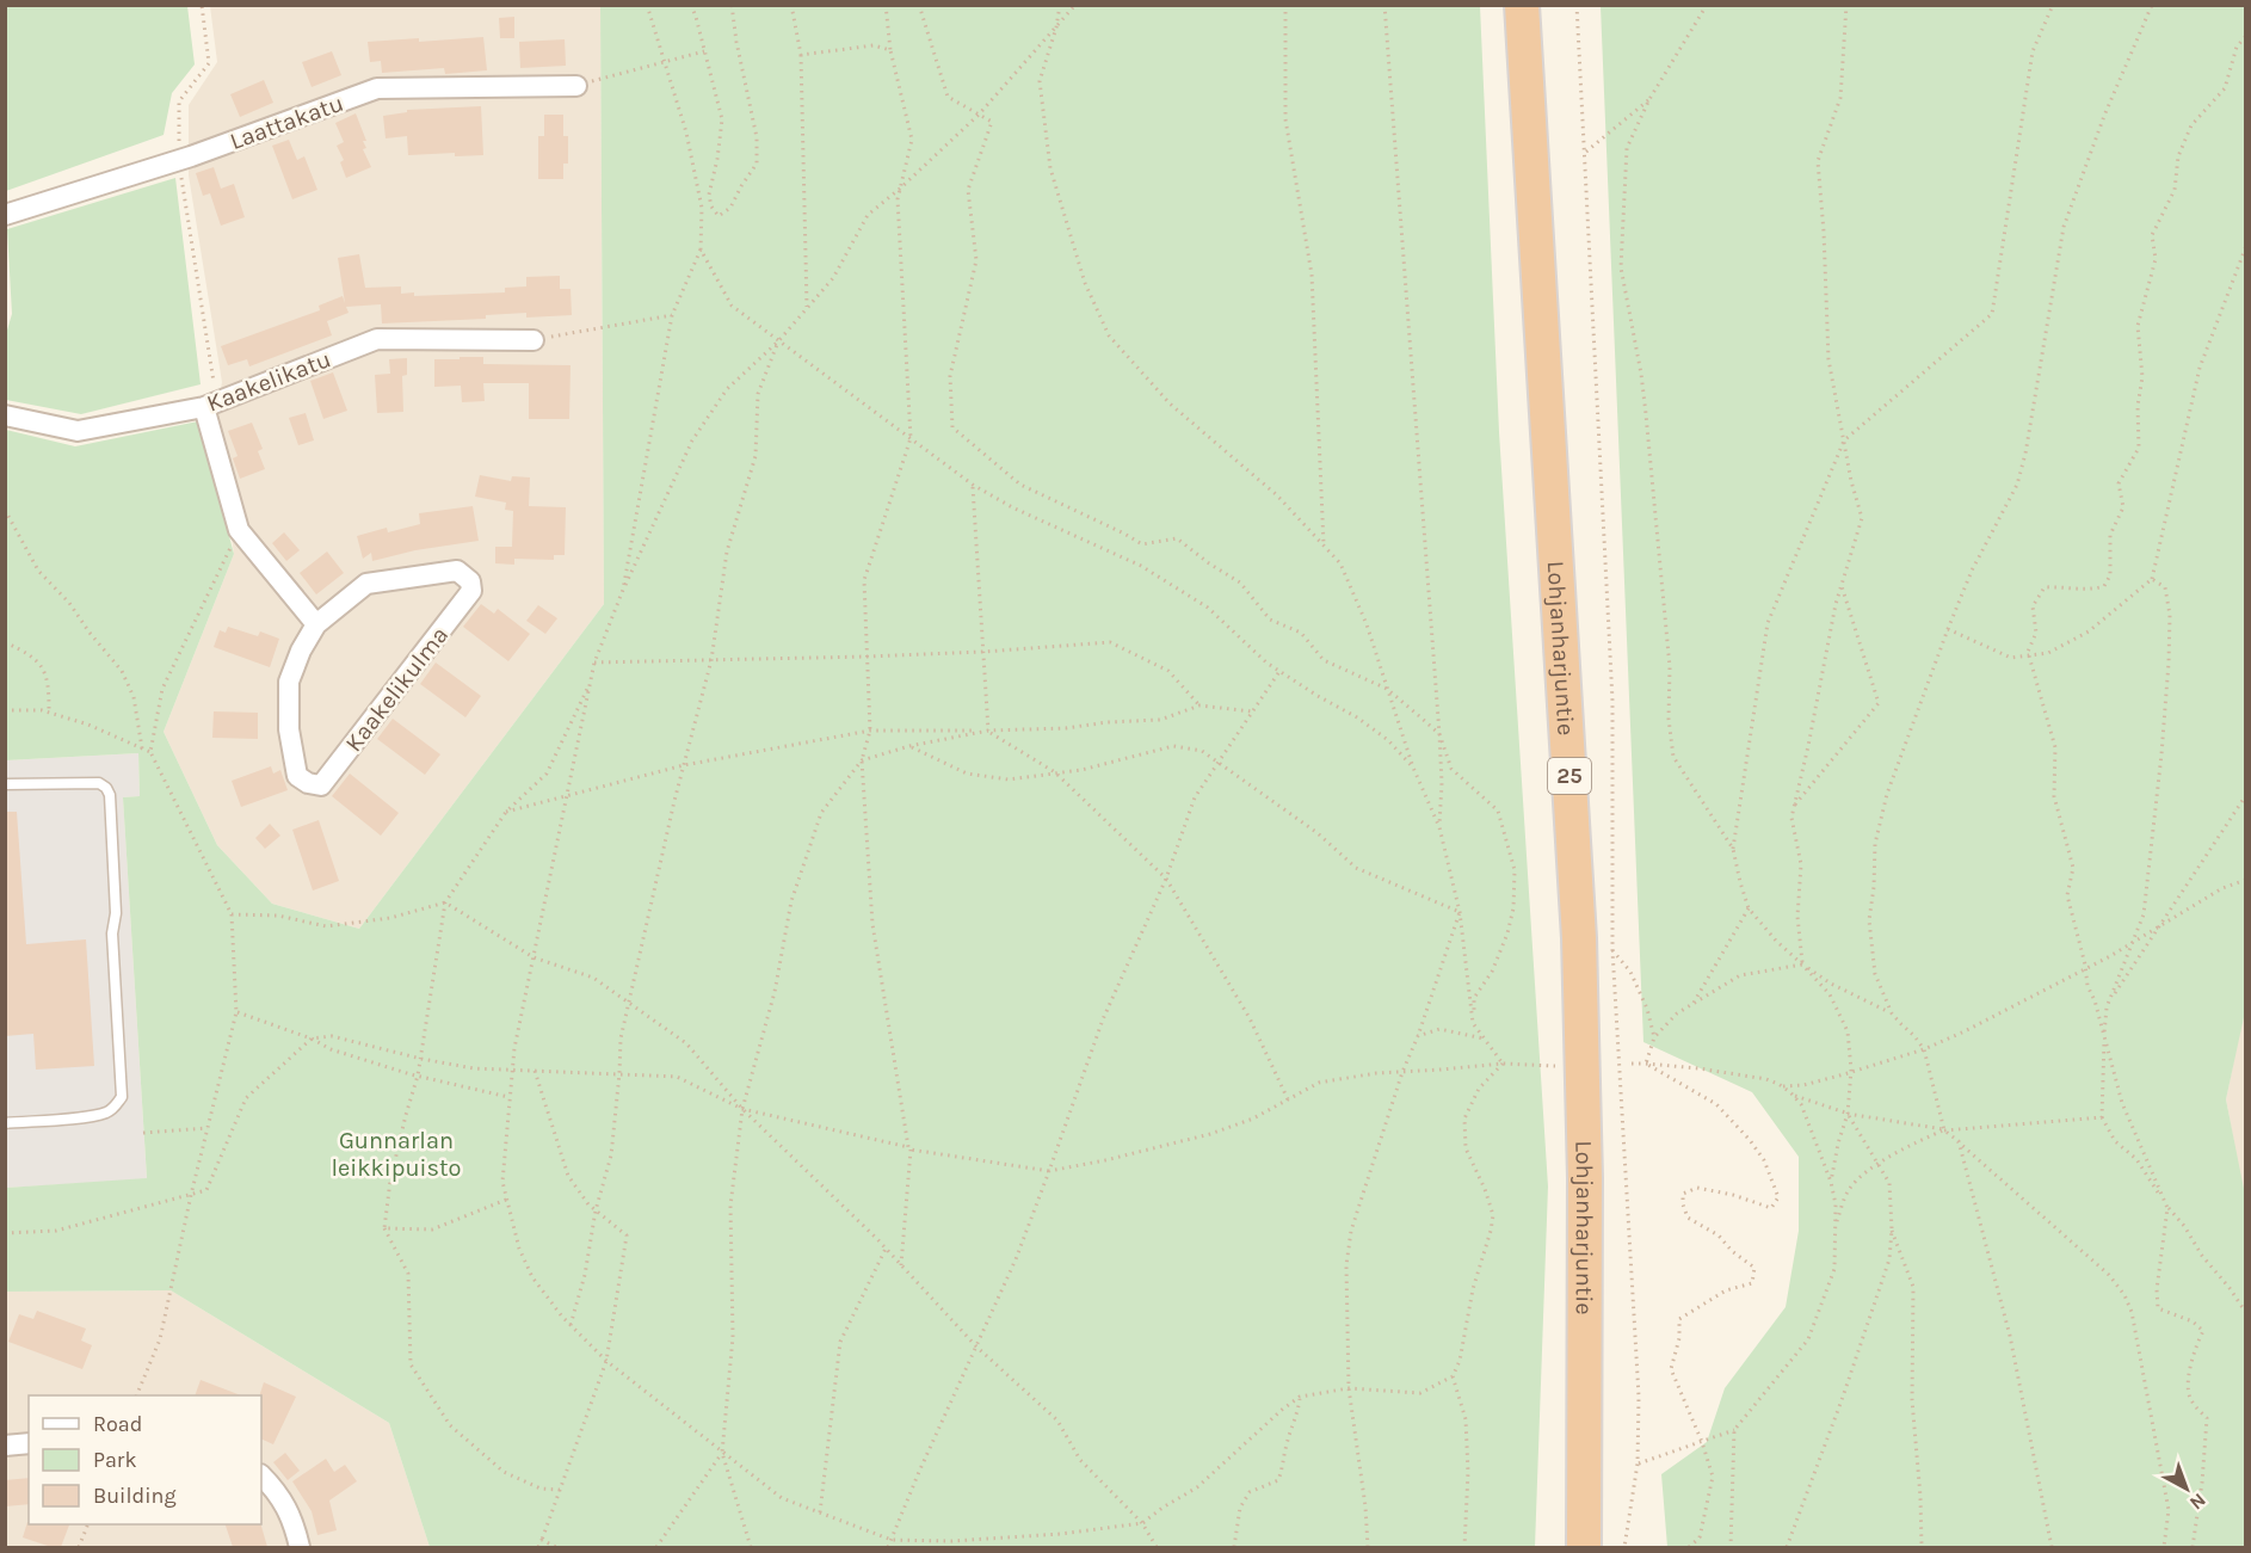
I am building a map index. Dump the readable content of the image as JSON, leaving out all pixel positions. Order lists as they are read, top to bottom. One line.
{"streets":{"highway":["Lohjanharjuntie","25"],"street":["Laattakatu","Kaakelikatu","Kaakelikulma"]},"parks":["Gunnarlan leikkipuisto"],"legend":["Road","Park","Building"],"north":"bottom right"}
